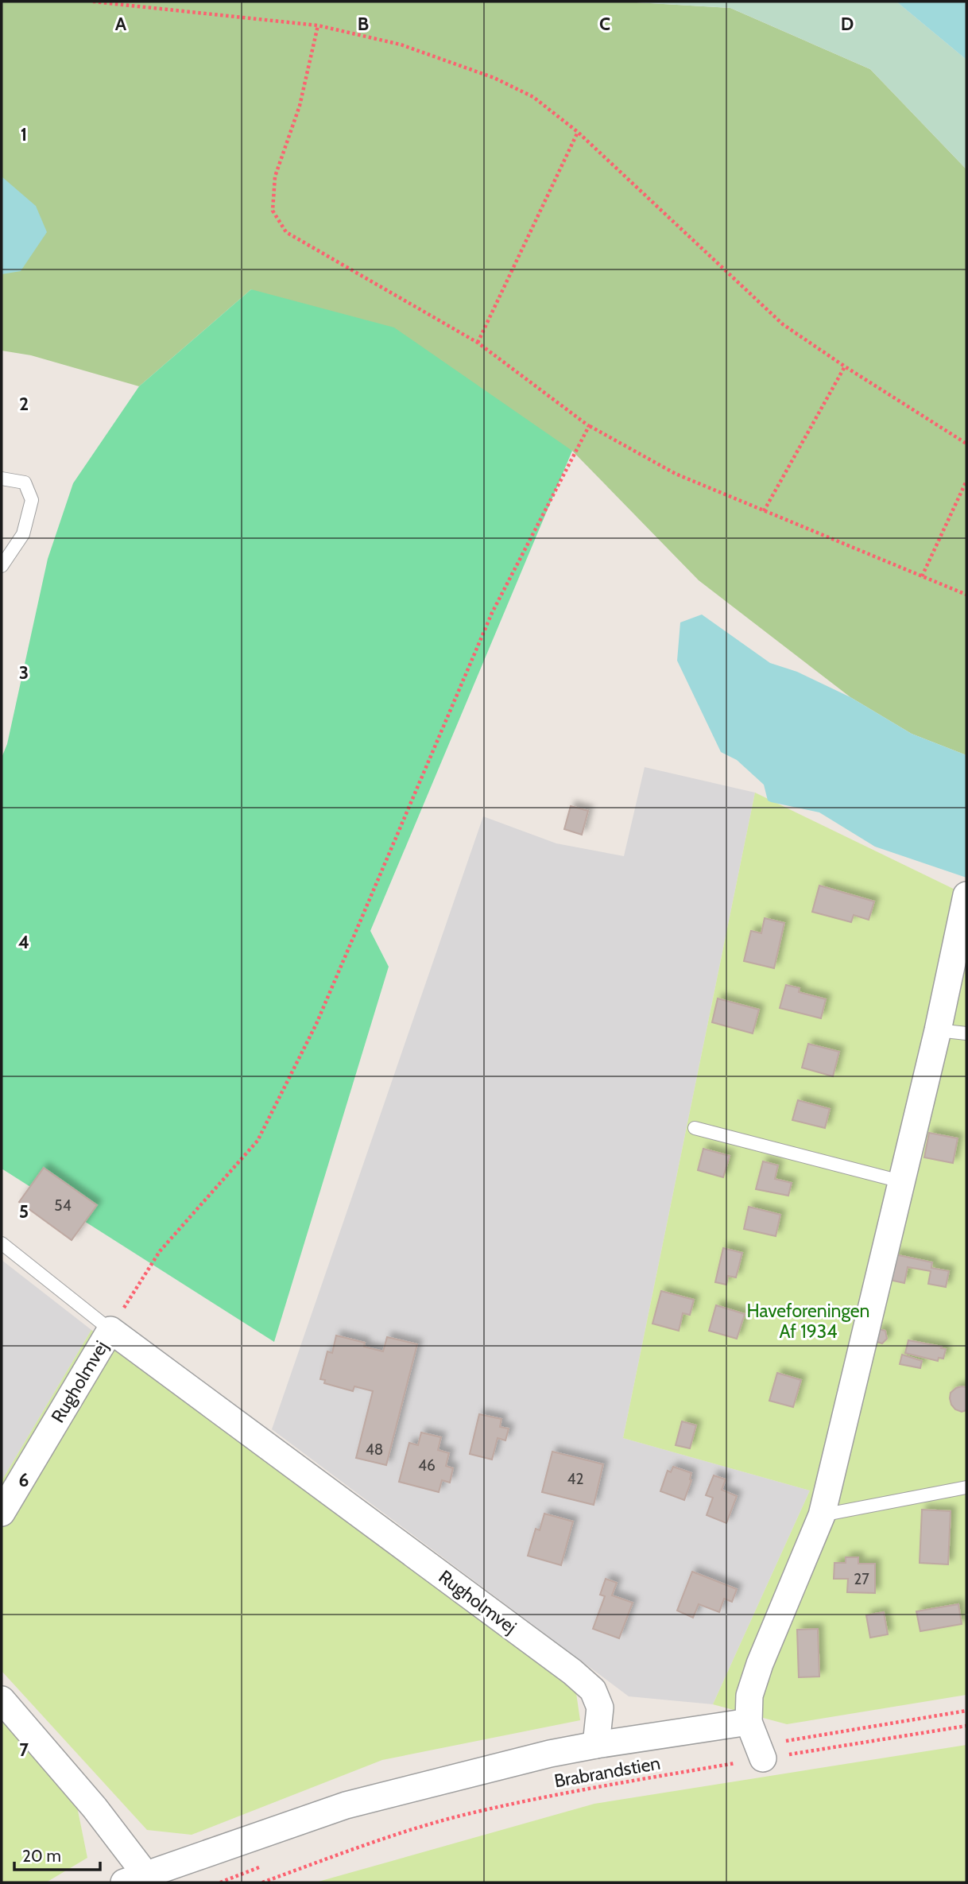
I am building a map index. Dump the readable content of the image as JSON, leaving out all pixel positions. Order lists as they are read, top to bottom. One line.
{"streets":{"street":["Rugholmvej"],"path":["Brabrandstien"]},"parks":["Haveforeningen Af 1934"],"house_numbers":["54","48","46","42","27"],"scale_bar":"20 m","grid":{"columns":["A","B","C","D"],"rows":["1","2","3","4","5","6","7"]}}
